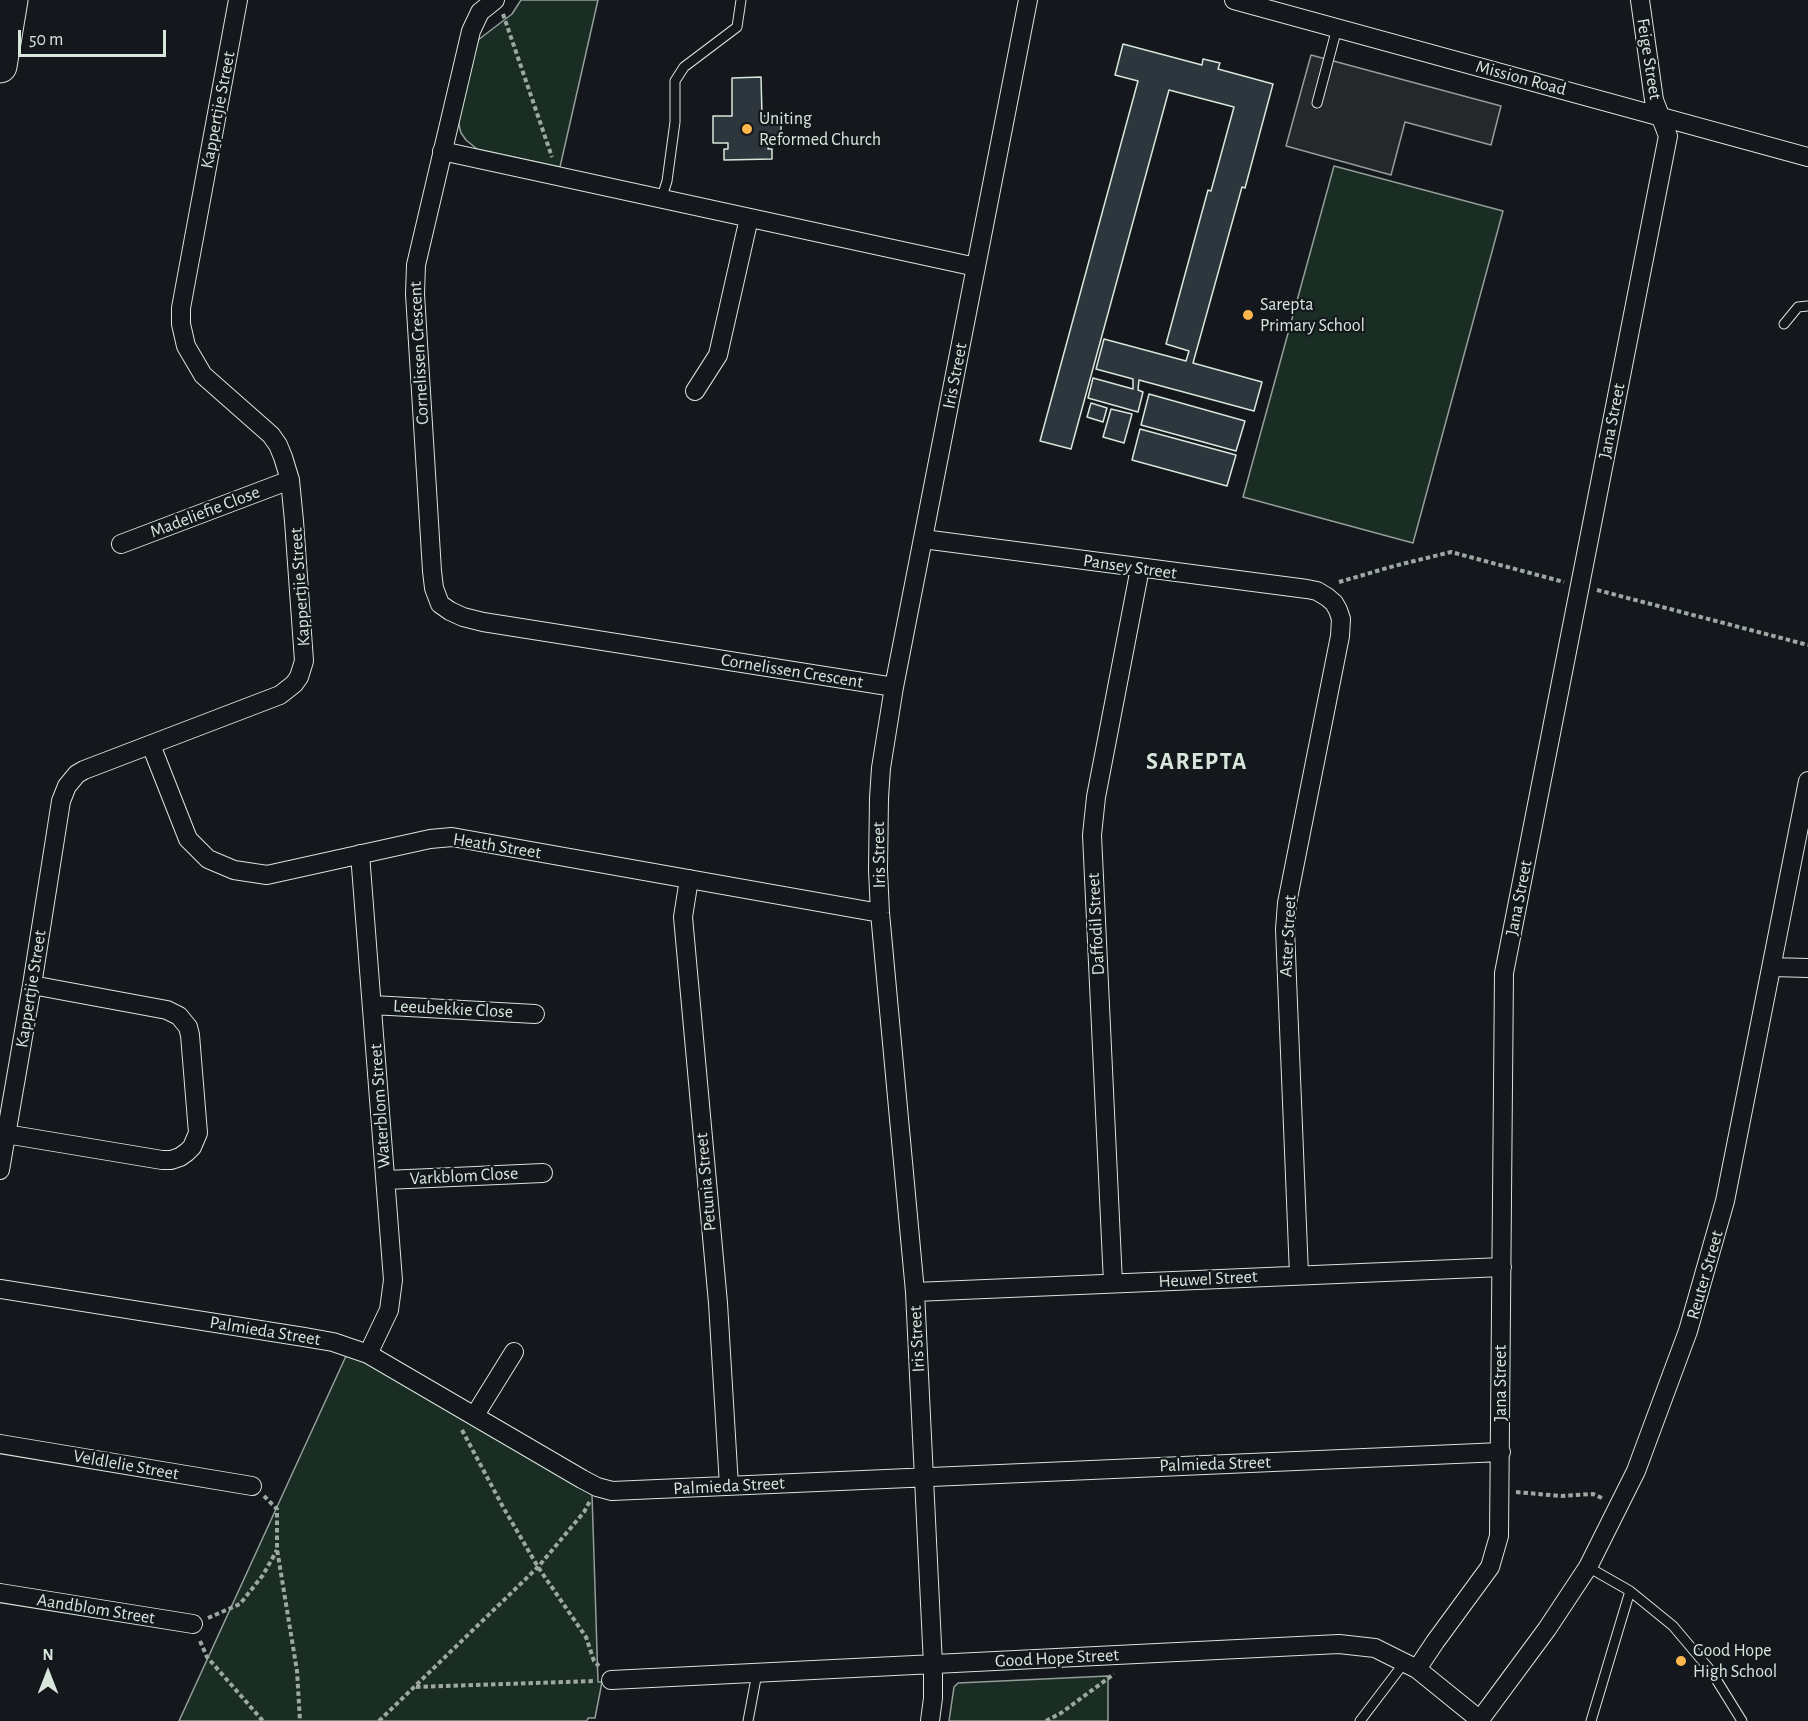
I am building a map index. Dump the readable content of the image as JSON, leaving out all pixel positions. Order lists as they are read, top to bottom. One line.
{"streets":{"street":["Feige Street","Mission Road","Kappertjie Street","Cornelissen Crescent","Iris Street","Jana Street","Madeliefie Close","Pansey Street","Heath Street","Daffodil Street","Aster Street","Leeubekkie Close","Waterblom Street","Varkblom Close","Petunia Street","Reuter Street","Heuwel Street","Palmieda Street","Veldlelie Street","Aandblom Street","Good Hope Street"]},"crossings":[["Feige Street","Mission Road"],["Feige Street","Jana Street"],["Mission Road","Jana Street"],["Kappertjie Street","Madeliefie Close"],["Kappertjie Street","Heath Street"],["Cornelissen Crescent","Iris Street"],["Iris Street","Pansey Street"],["Iris Street","Heath Street"],["Iris Street","Heuwel Street"],["Iris Street","Palmieda Street"],["Iris Street","Good Hope Street"],["Jana Street","Heuwel Street"],["Jana Street","Palmieda Street"],["Jana Street","Good Hope Street"],["Pansey Street","Daffodil Street"],["Pansey Street","Aster Street"],["Heath Street","Waterblom Street"],["Heath Street","Petunia Street"],["Daffodil Street","Heuwel Street"],["Aster Street","Heuwel Street"],["Leeubekkie Close","Waterblom Street"],["Waterblom Street","Varkblom Close"],["Waterblom Street","Palmieda Street"],["Petunia Street","Palmieda Street"],["Reuter Street","Good Hope Street"]],"districts":["SAREPTA"],"places":["Uniting Reformed Church","Sarepta Primary School","Good Hope High School"],"scale_bar":"50 m","north":"top"}
